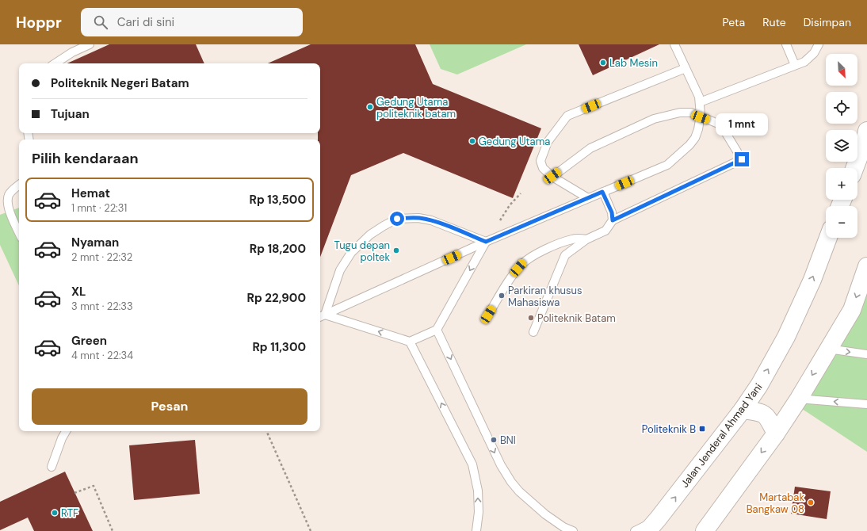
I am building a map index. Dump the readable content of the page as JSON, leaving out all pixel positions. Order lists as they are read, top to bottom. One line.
{"streets":{"highway":["Jalan Jenderal Ahmad Yani"]},"places":{"other":["Lab Mesin","Gedung Utama politeknik batam","Gedung Utama","Tugu depan poltek","Parkiran khusus Mahasiswa","Politeknik Batam","BNI","Martabak Bangkaw 08","RTF"],"transit":["Politeknik B"]},"north":"bottom right","page":{"header":"Hoppr","search":"Cari di sini","nav":["Peta","Rute","Disimpan"],"map_buttons":["+","−"],"banner":["Politeknik Negeri Batam","Tujuan"],"bubble":"1 mnt","heading":"Pilih kendaraan","list":[{"name":"Hemat","note":"1 mnt · 22:31","value":"Rp 13,500"},{"name":"Nyaman","note":"2 mnt · 22:32","value":"Rp 18,200"},{"name":"XL","note":"3 mnt · 22:33","value":"Rp 22,900"},{"name":"Green","note":"4 mnt · 22:34","value":"Rp 11,300"}],"buttons":"Pesan"}}
